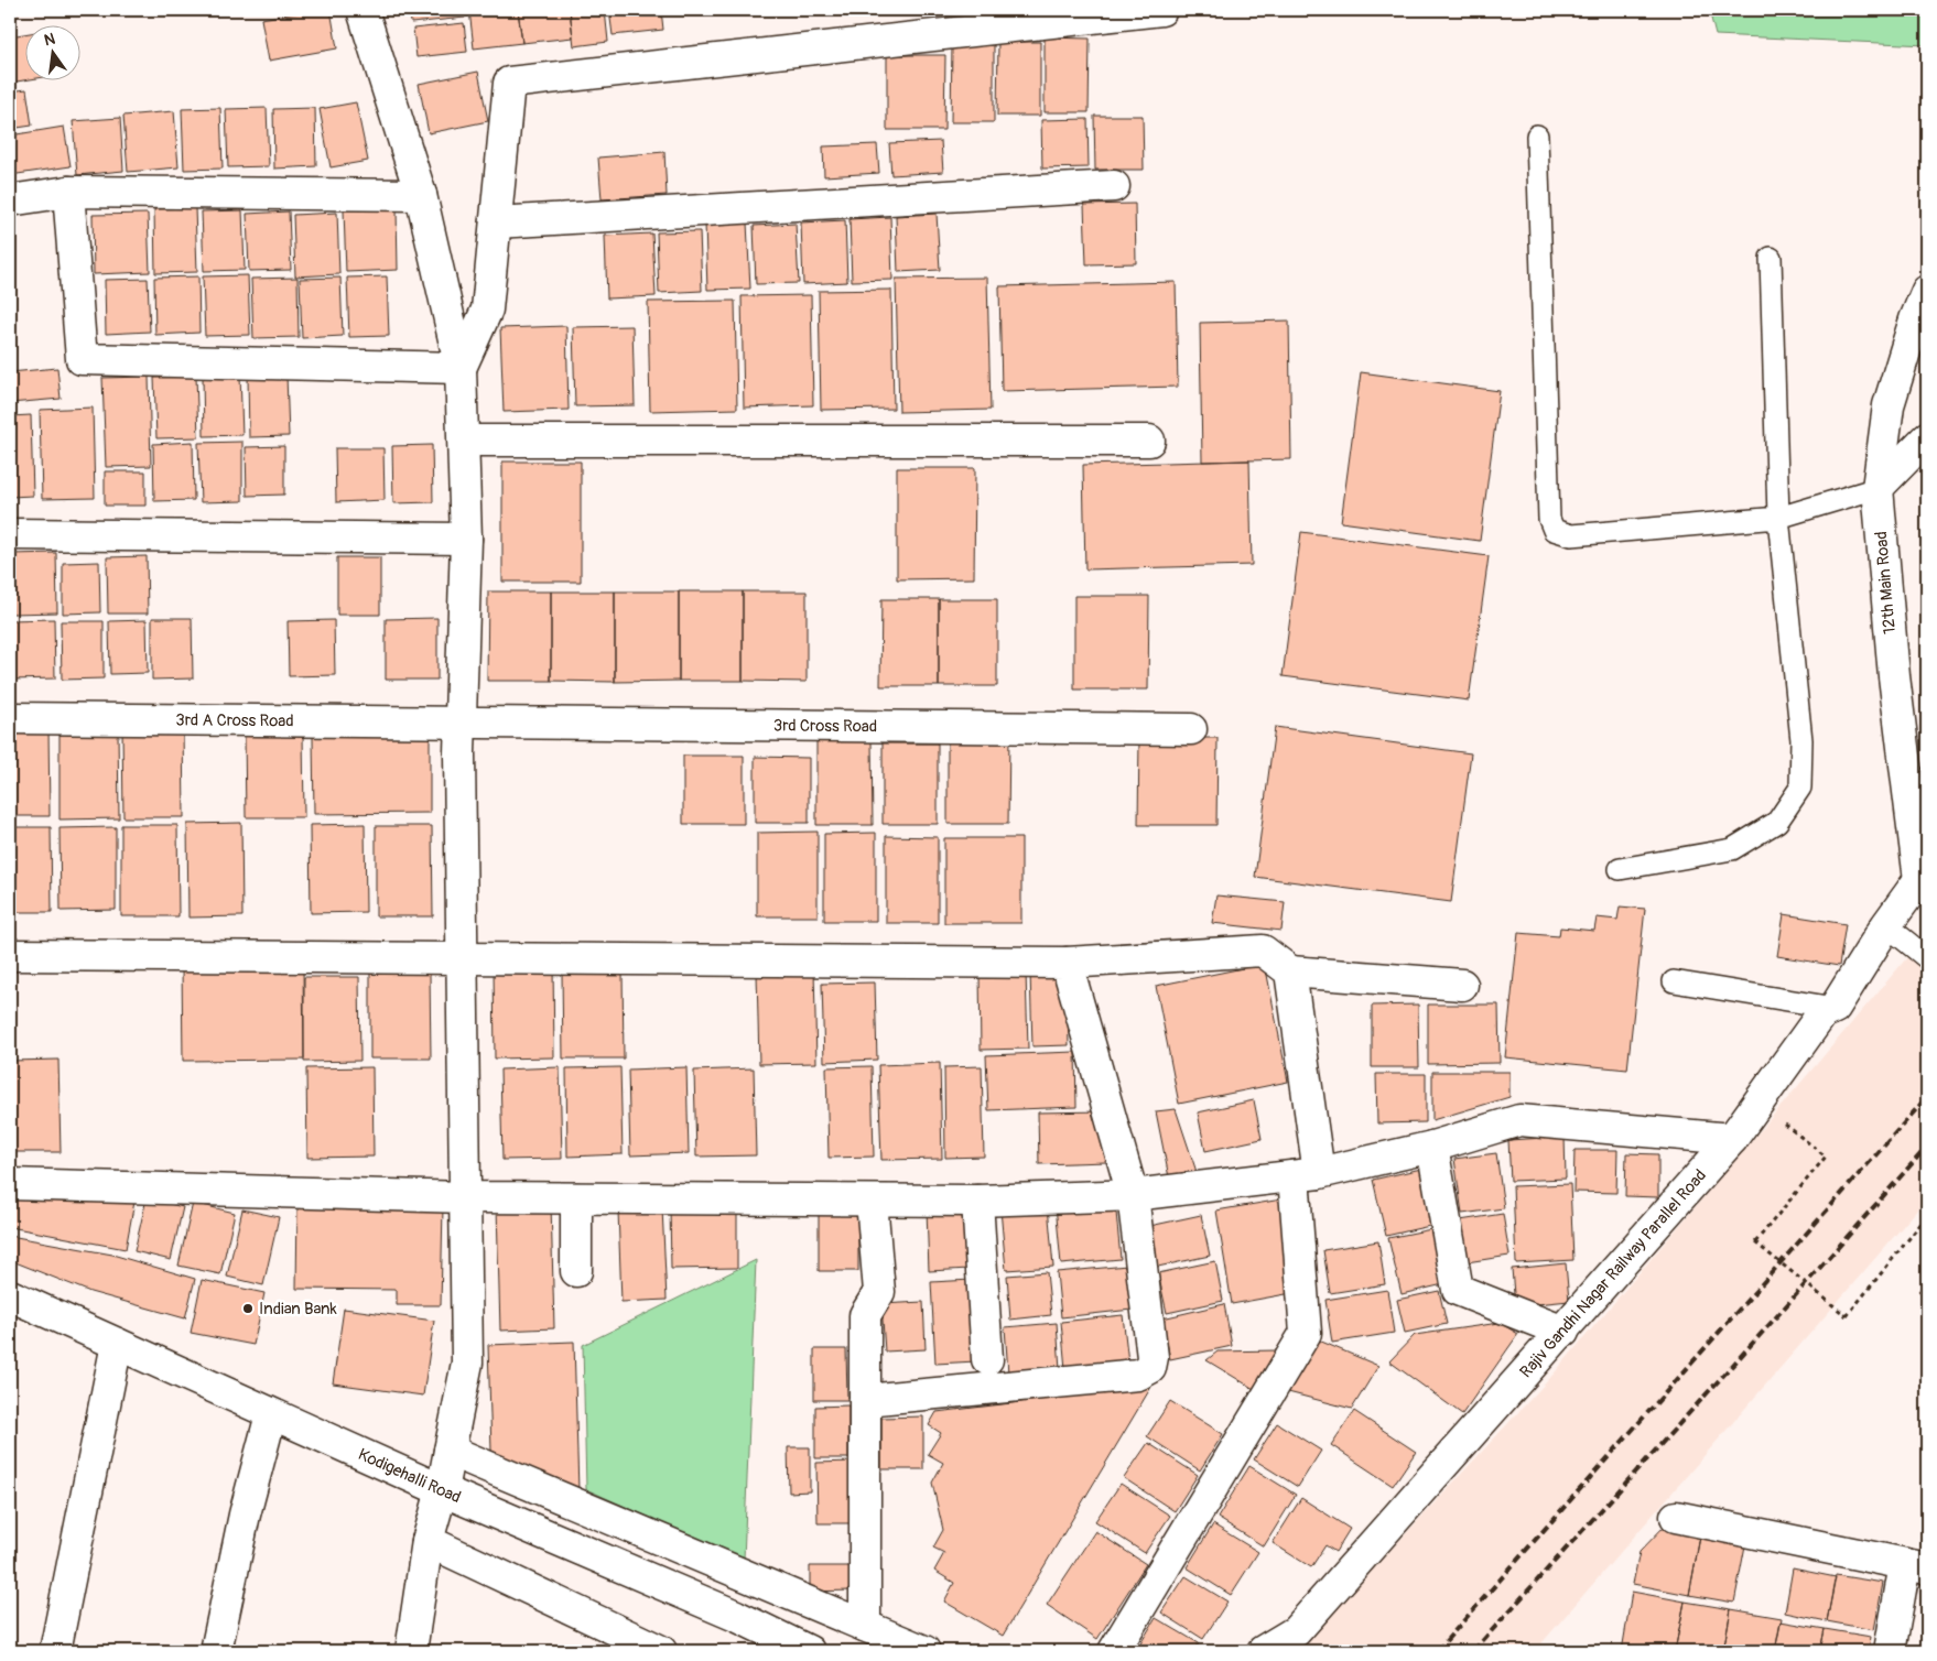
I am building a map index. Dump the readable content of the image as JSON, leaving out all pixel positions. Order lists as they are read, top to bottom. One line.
{"streets":{"street":["12th Main Road","3rd A Cross Road","3rd Cross Road","Rajiv Gandhi Nagar Railway Parallel Road","Kodigehalli Road"]},"crossings":[["12th Main Road","Rajiv Gandhi Nagar Railway Parallel Road"],["3rd A Cross Road","3rd Cross Road"]],"places":["Indian Bank"],"north":"top"}
